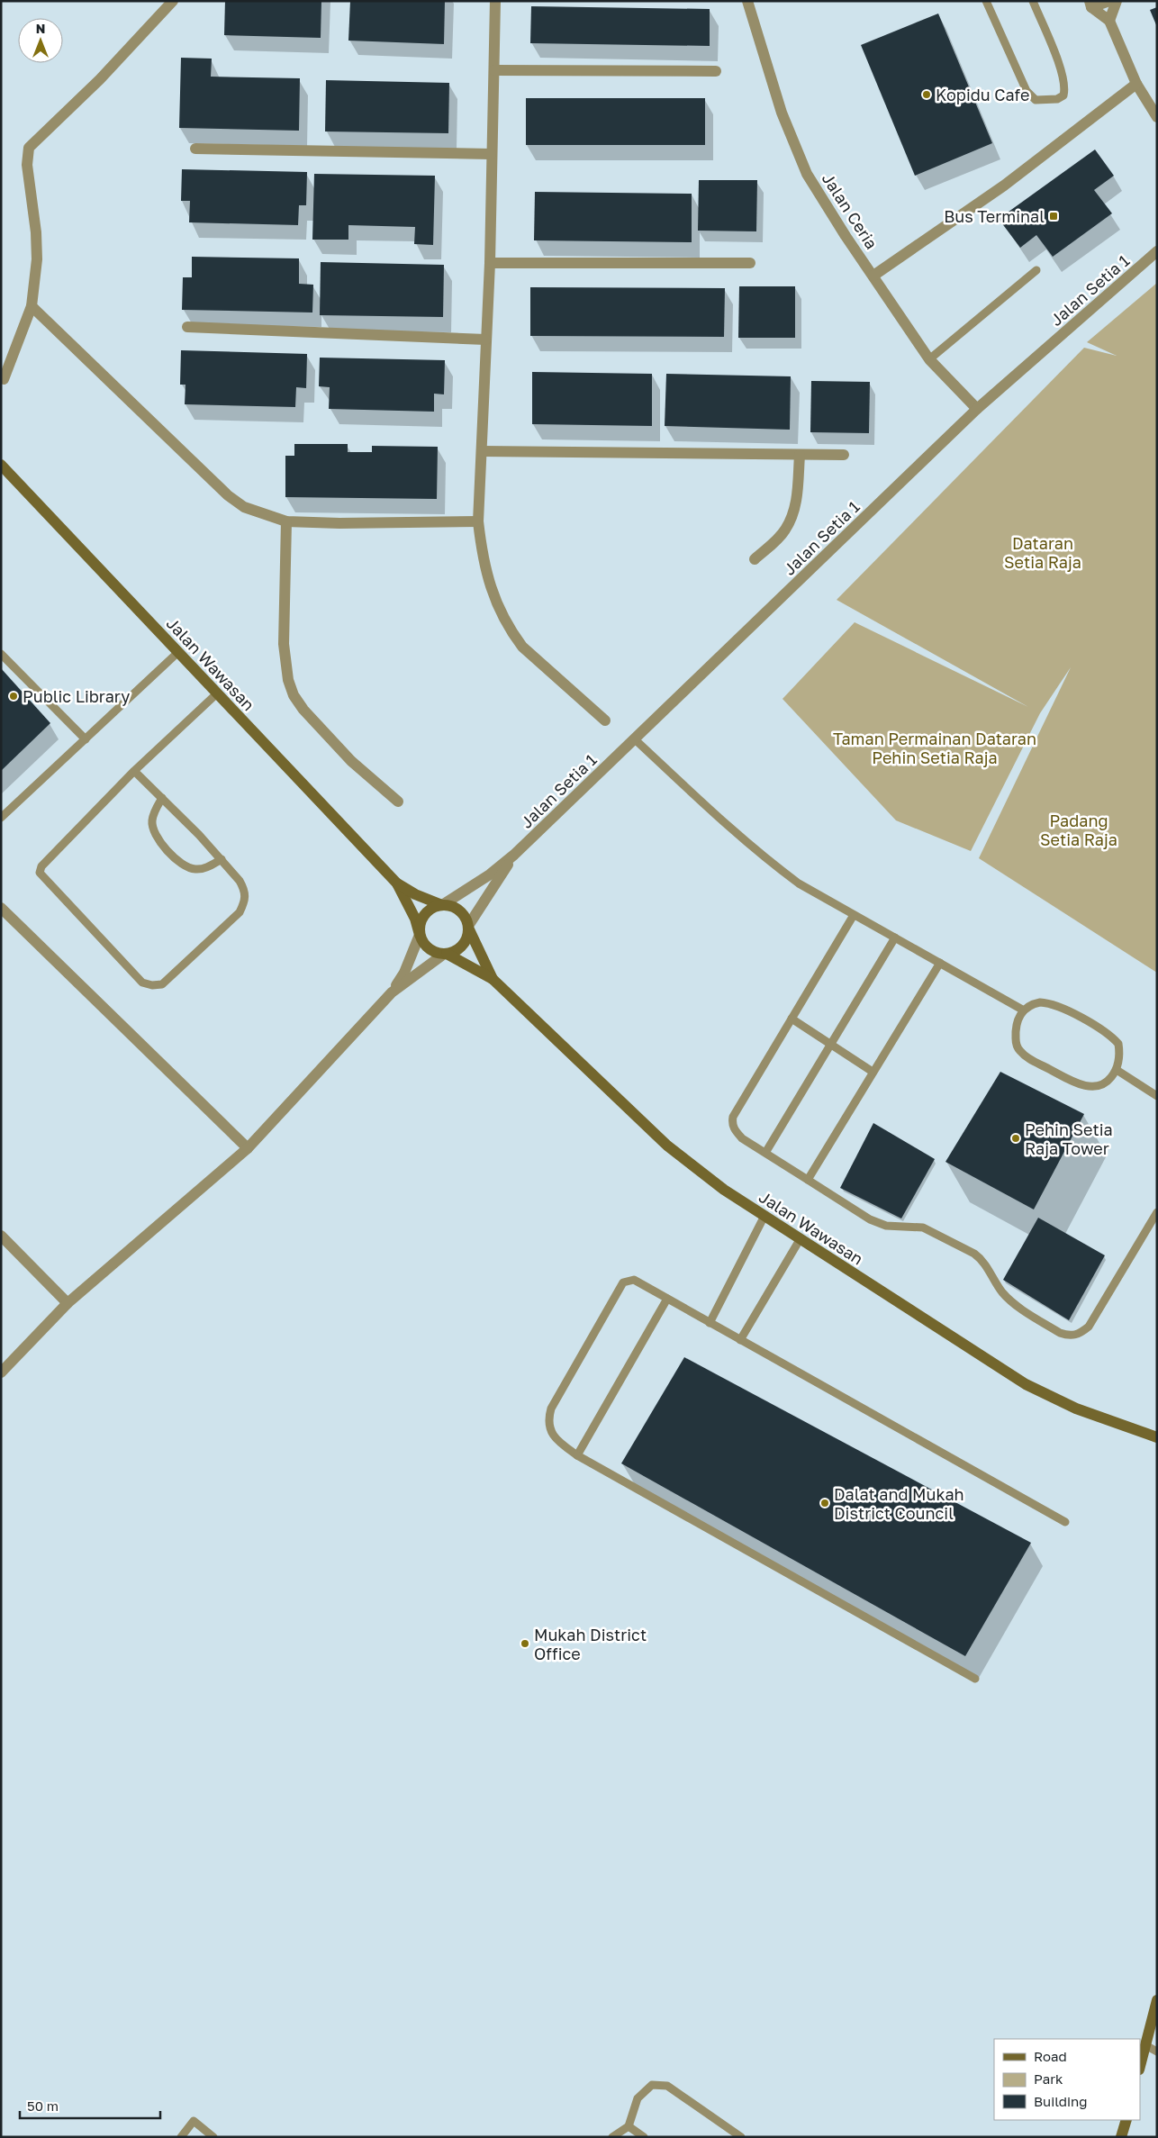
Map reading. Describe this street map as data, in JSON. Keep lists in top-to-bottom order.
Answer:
{
  "streets": {
    "street": ["Jalan Ceria", "Jalan Setia 1", "Jalan Wawasan"]
  },
  "crossings": [
    ["Jalan Ceria", "Jalan Setia 1"],
    ["Jalan Setia 1", "Jalan Wawasan"]
  ],
  "parks": ["Dataran Setia Raja", "Taman Permainan Dataran Pehin Setia Raja", "Padang Setia Raja"],
  "places": {
    "other": [
      "Kopidu Cafe",
      "Public Library",
      "Pehin Setia Raja Tower",
      "Dalat and Mukah District Council",
      "Mukah District Office"
    ],
    "transit": ["Bus Terminal"]
  },
  "legend": ["Road", "Park", "Building"],
  "scale_bar": "50 m",
  "north": "top"
}
